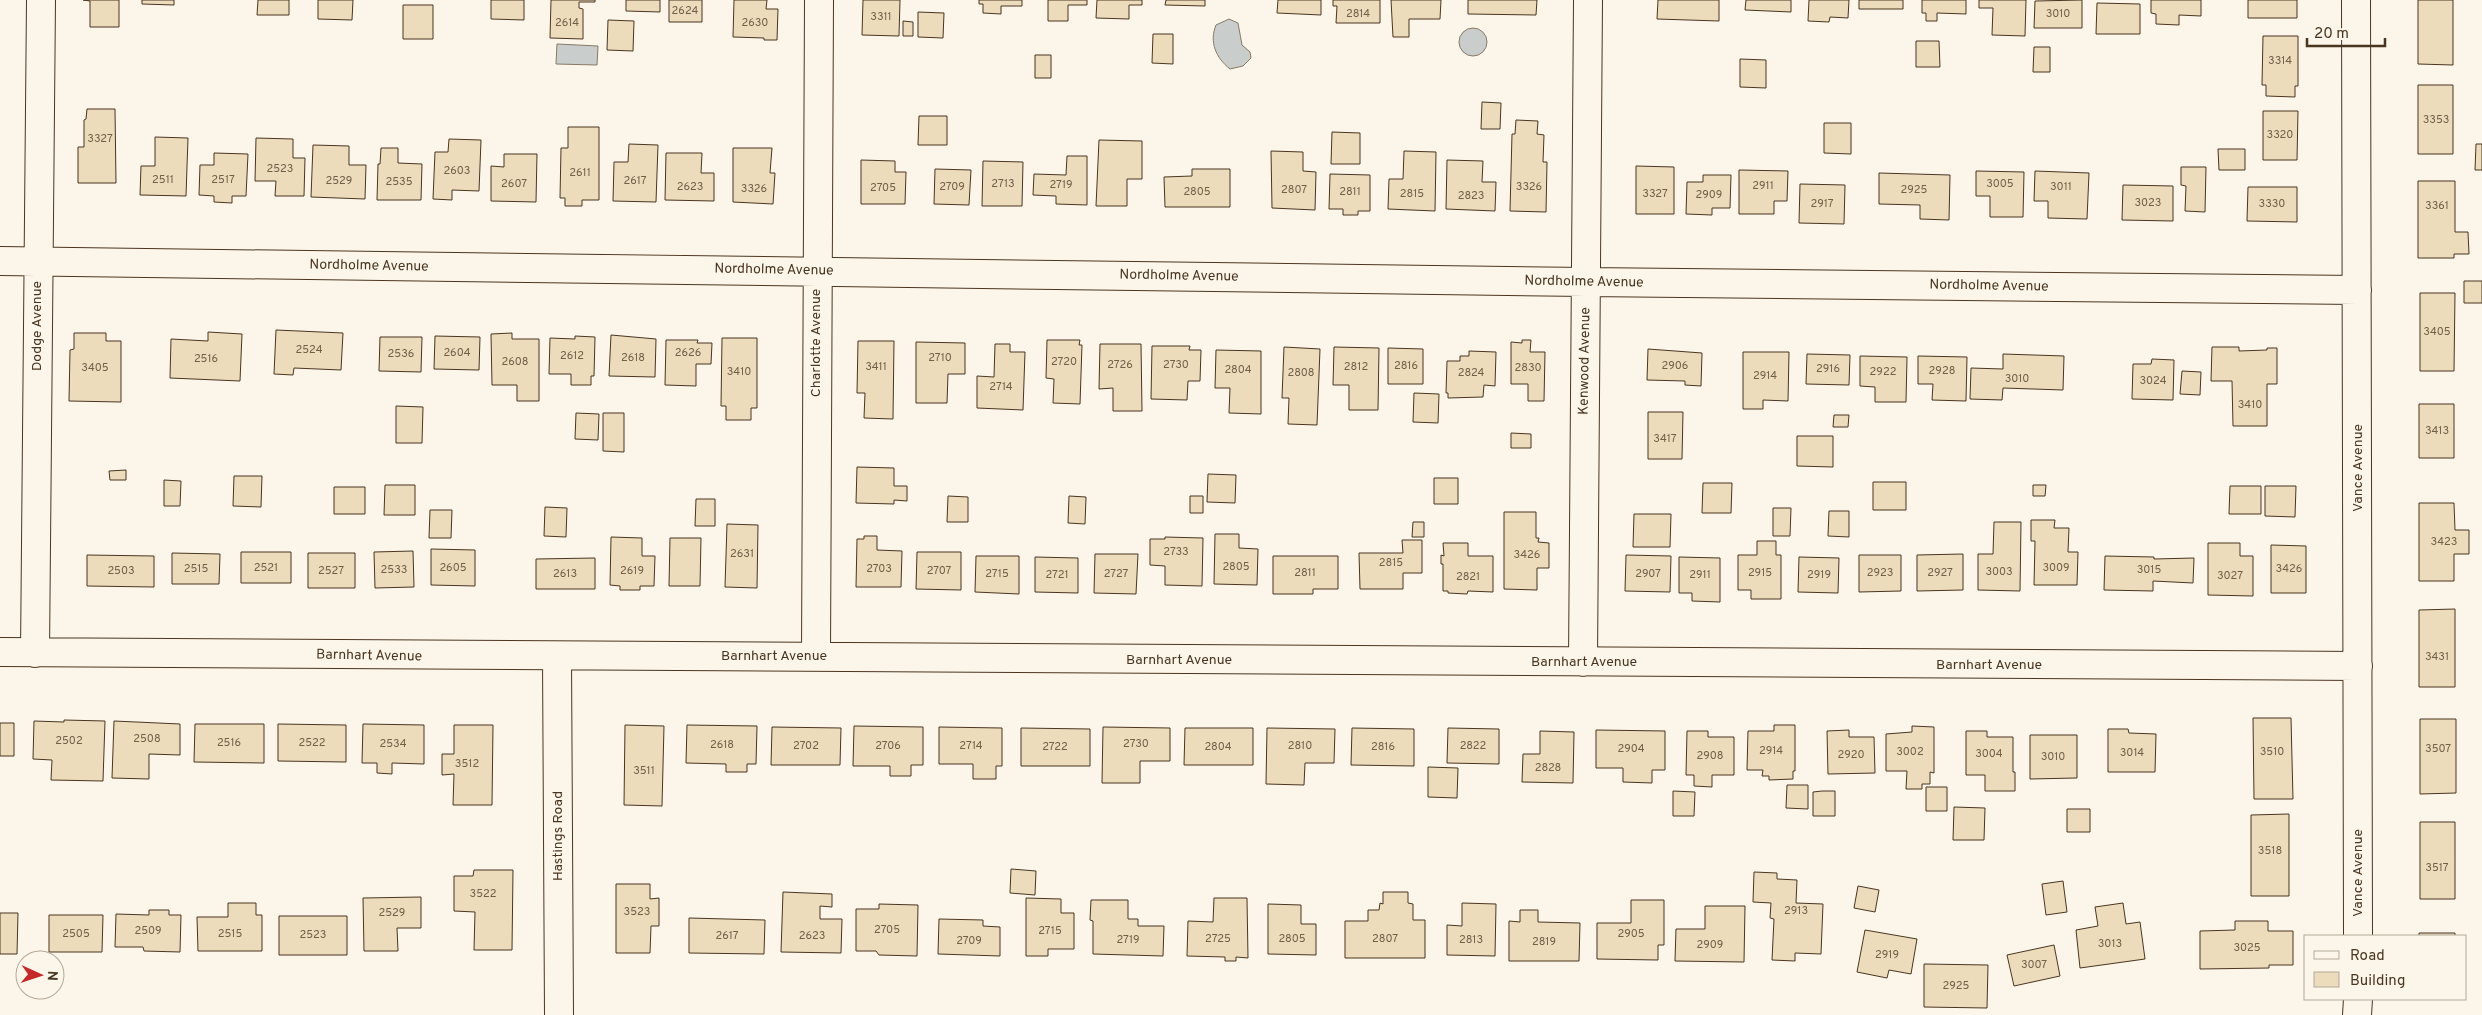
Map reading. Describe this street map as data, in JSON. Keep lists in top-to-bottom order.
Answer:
{
  "streets": {
    "street": [
      "Nordholme Avenue",
      "Dodge Avenue",
      "Charlotte Avenue",
      "Kenwood Avenue",
      "Vance Avenue",
      "Barnhart Avenue",
      "Hastings Road"
    ]
  },
  "crossings": [
    ["Nordholme Avenue", "Dodge Avenue"],
    ["Nordholme Avenue", "Charlotte Avenue"],
    ["Nordholme Avenue", "Kenwood Avenue"],
    ["Nordholme Avenue", "Vance Avenue"],
    ["Dodge Avenue", "Barnhart Avenue"],
    ["Charlotte Avenue", "Barnhart Avenue"],
    ["Kenwood Avenue", "Barnhart Avenue"],
    ["Vance Avenue", "Barnhart Avenue"],
    ["Barnhart Avenue", "Hastings Road"]
  ],
  "house_numbers": [
    "2624",
    "2814",
    "3010",
    "3311",
    "2614",
    "2630",
    "3314",
    "3353",
    "3320",
    "3327",
    "2523",
    "2603",
    "2611",
    "2511",
    "2517",
    "2529",
    "2617",
    "2535",
    "2607",
    "2713",
    "3005",
    "2719",
    "2911",
    "2623",
    "2709",
    "3326",
    "3011",
    "2705",
    "3326",
    "2807",
    "2925",
    "2805",
    "2811",
    "2815",
    "3327",
    "2909",
    "2823",
    "3023",
    "2917",
    "3330",
    "3361",
    "3405",
    "2524",
    "2604",
    "2626",
    "2536",
    "2612",
    "2618",
    "2710",
    "2516",
    "2608",
    "2720",
    "2726",
    "2730",
    "2816",
    "2906",
    "3411",
    "2812",
    "3405",
    "2830",
    "2916",
    "2804",
    "2928",
    "3410",
    "2922",
    "2808",
    "2824",
    "2914",
    "3010",
    "3024",
    "2714",
    "3410",
    "3413",
    "3417",
    "3423",
    "2733",
    "2631",
    "3426",
    "2815",
    "2805",
    "2521",
    "2605",
    "3009",
    "2515",
    "2703",
    "3426",
    "2533",
    "3015",
    "2503",
    "2527",
    "2619",
    "2707",
    "3003",
    "2811",
    "2915",
    "2923",
    "2927",
    "2613",
    "2715",
    "2727",
    "2907",
    "2721",
    "2911",
    "2919",
    "3027",
    "2821",
    "3431",
    "2508",
    "2502",
    "2516",
    "2522",
    "2534",
    "2730",
    "2618",
    "2702",
    "2706",
    "2714",
    "2810",
    "2822",
    "2722",
    "2804",
    "2816",
    "2904",
    "3507",
    "2914",
    "3002",
    "3510",
    "3014",
    "3004",
    "2920",
    "2908",
    "3010",
    "3512",
    "2828",
    "3511",
    "3518",
    "3517",
    "3522",
    "2913",
    "3523",
    "2529",
    "2705",
    "2509",
    "2715",
    "2505",
    "2515",
    "2905",
    "2523",
    "2617",
    "2623",
    "2725",
    "2805",
    "2807",
    "2719",
    "2813",
    "2709",
    "2819",
    "3013",
    "2909",
    "3025",
    "2919",
    "3007",
    "2925"
  ],
  "legend": ["Road", "Building"],
  "scale_bar": "20 m",
  "north": "right"
}
